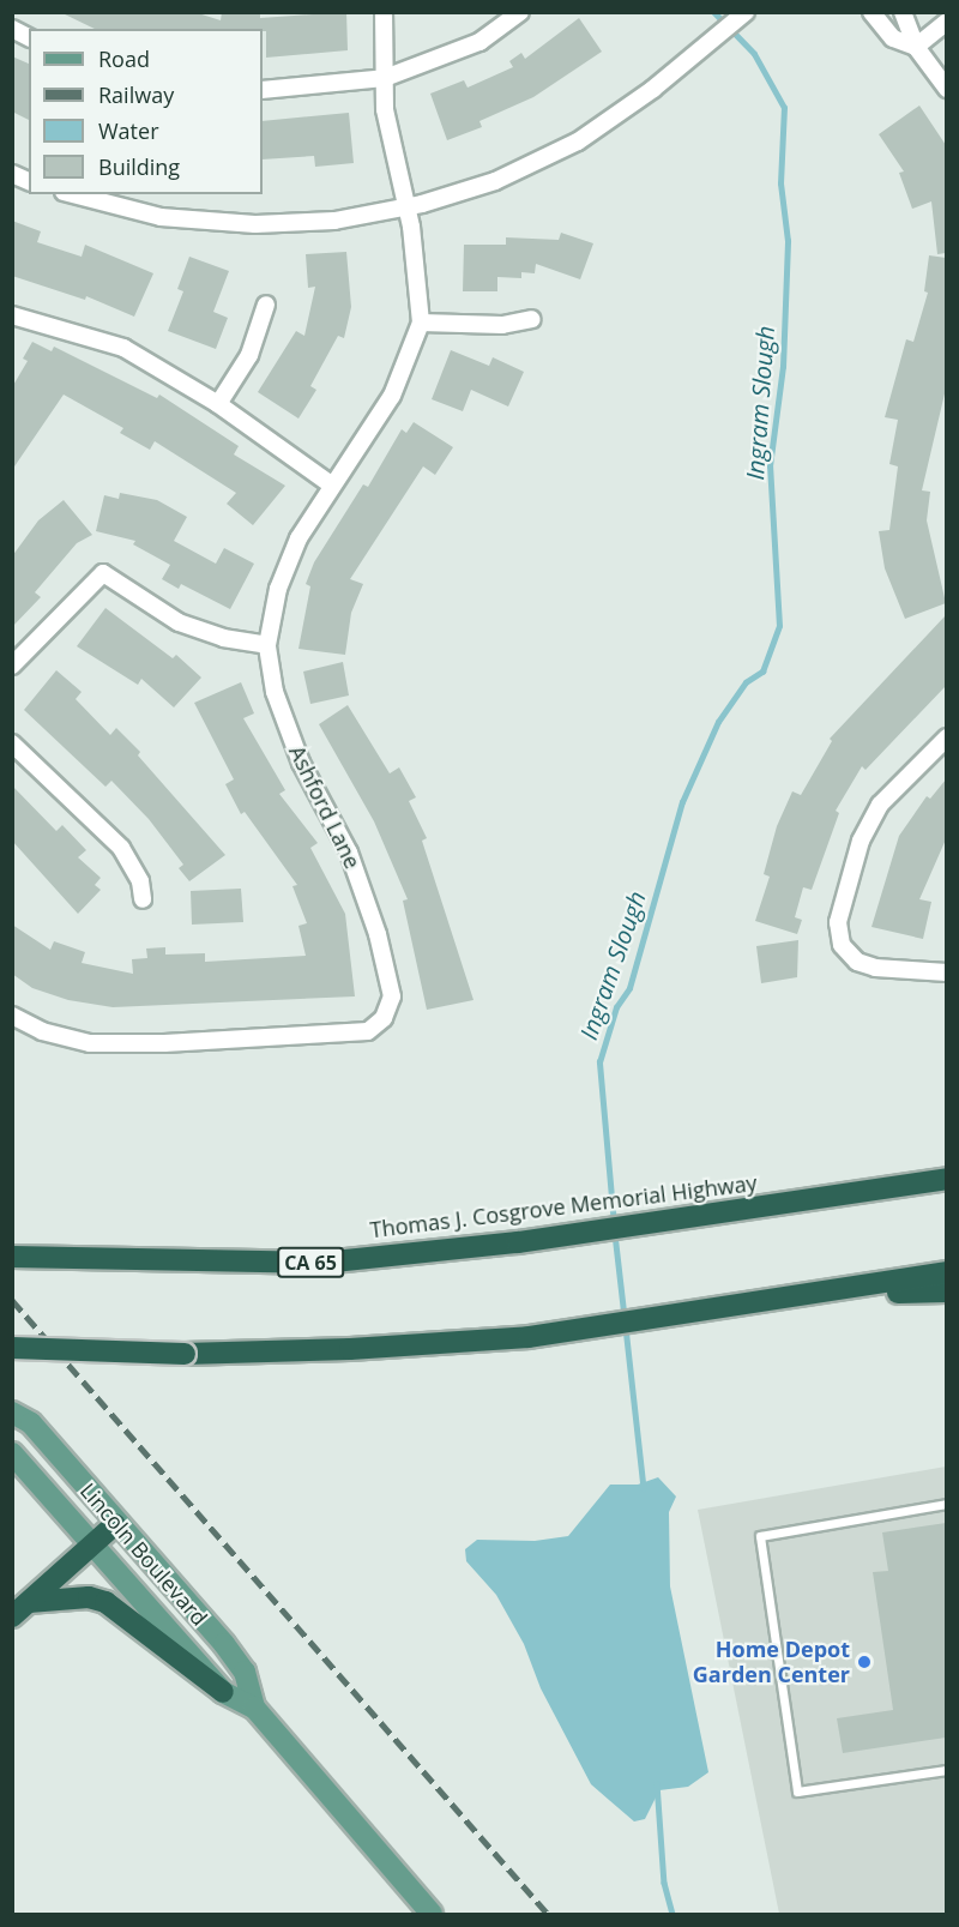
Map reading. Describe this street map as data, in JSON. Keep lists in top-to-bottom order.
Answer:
{
  "streets": {
    "highway": ["Thomas J. Cosgrove Memorial Highway", "CA 65"],
    "main road": ["Lincoln Boulevard"],
    "street": ["Ashford Lane"]
  },
  "water": ["Ingram Slough"],
  "places": ["Home Depot Garden Center"],
  "legend": [
    "Road",
    "Railway",
    "Water",
    "Building"
  ]
}
